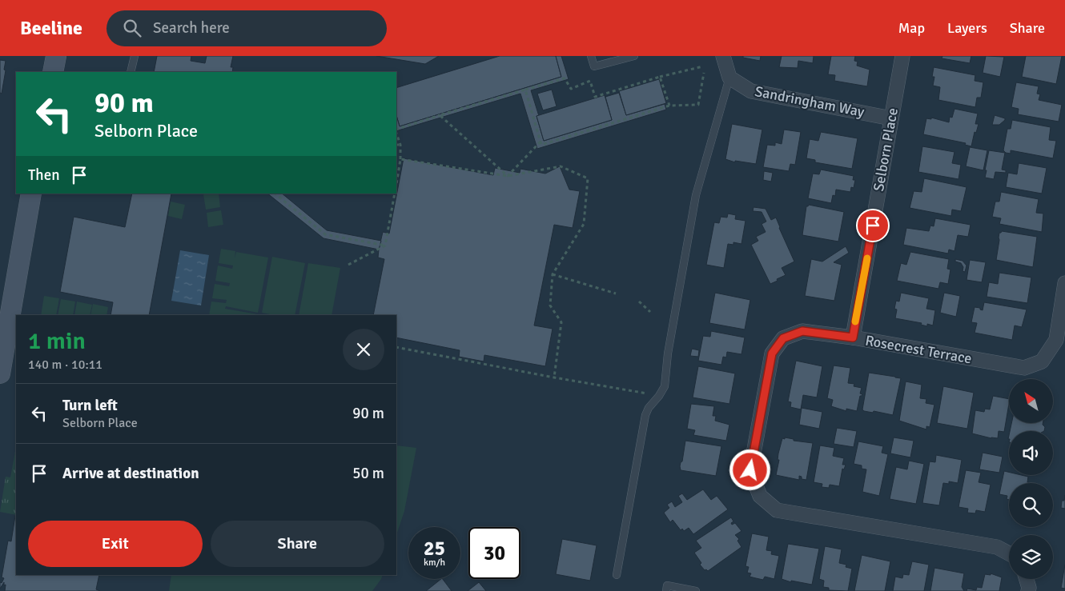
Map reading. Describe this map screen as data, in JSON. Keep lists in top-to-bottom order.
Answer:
{
  "streets": {
    "street": ["Sandringham Way", "Selborn Place", "Rosecrest Terrace"]
  },
  "crossings": [
    ["Sandringham Way", "Selborn Place"],
    ["Selborn Place", "Rosecrest Terrace"]
  ],
  "north": "top left",
  "page": {
    "header": "Beeline",
    "search": "Search here",
    "nav": ["Map", "Layers", "Share"],
    "turn": ["90 m", "Selborn Place"],
    "then": "Then",
    "heading": ["1 min", "140 m · 10:11"],
    "list": [
      {
        "name": "Turn left",
        "note": "Selborn Place",
        "value": "90 m"
      },
      {
        "name": "Arrive at destination",
        "value": "50 m"
      }
    ],
    "buttons": ["Exit", "Share"],
    "speed": "25 km/h",
    "limit": "30"
  }
}
